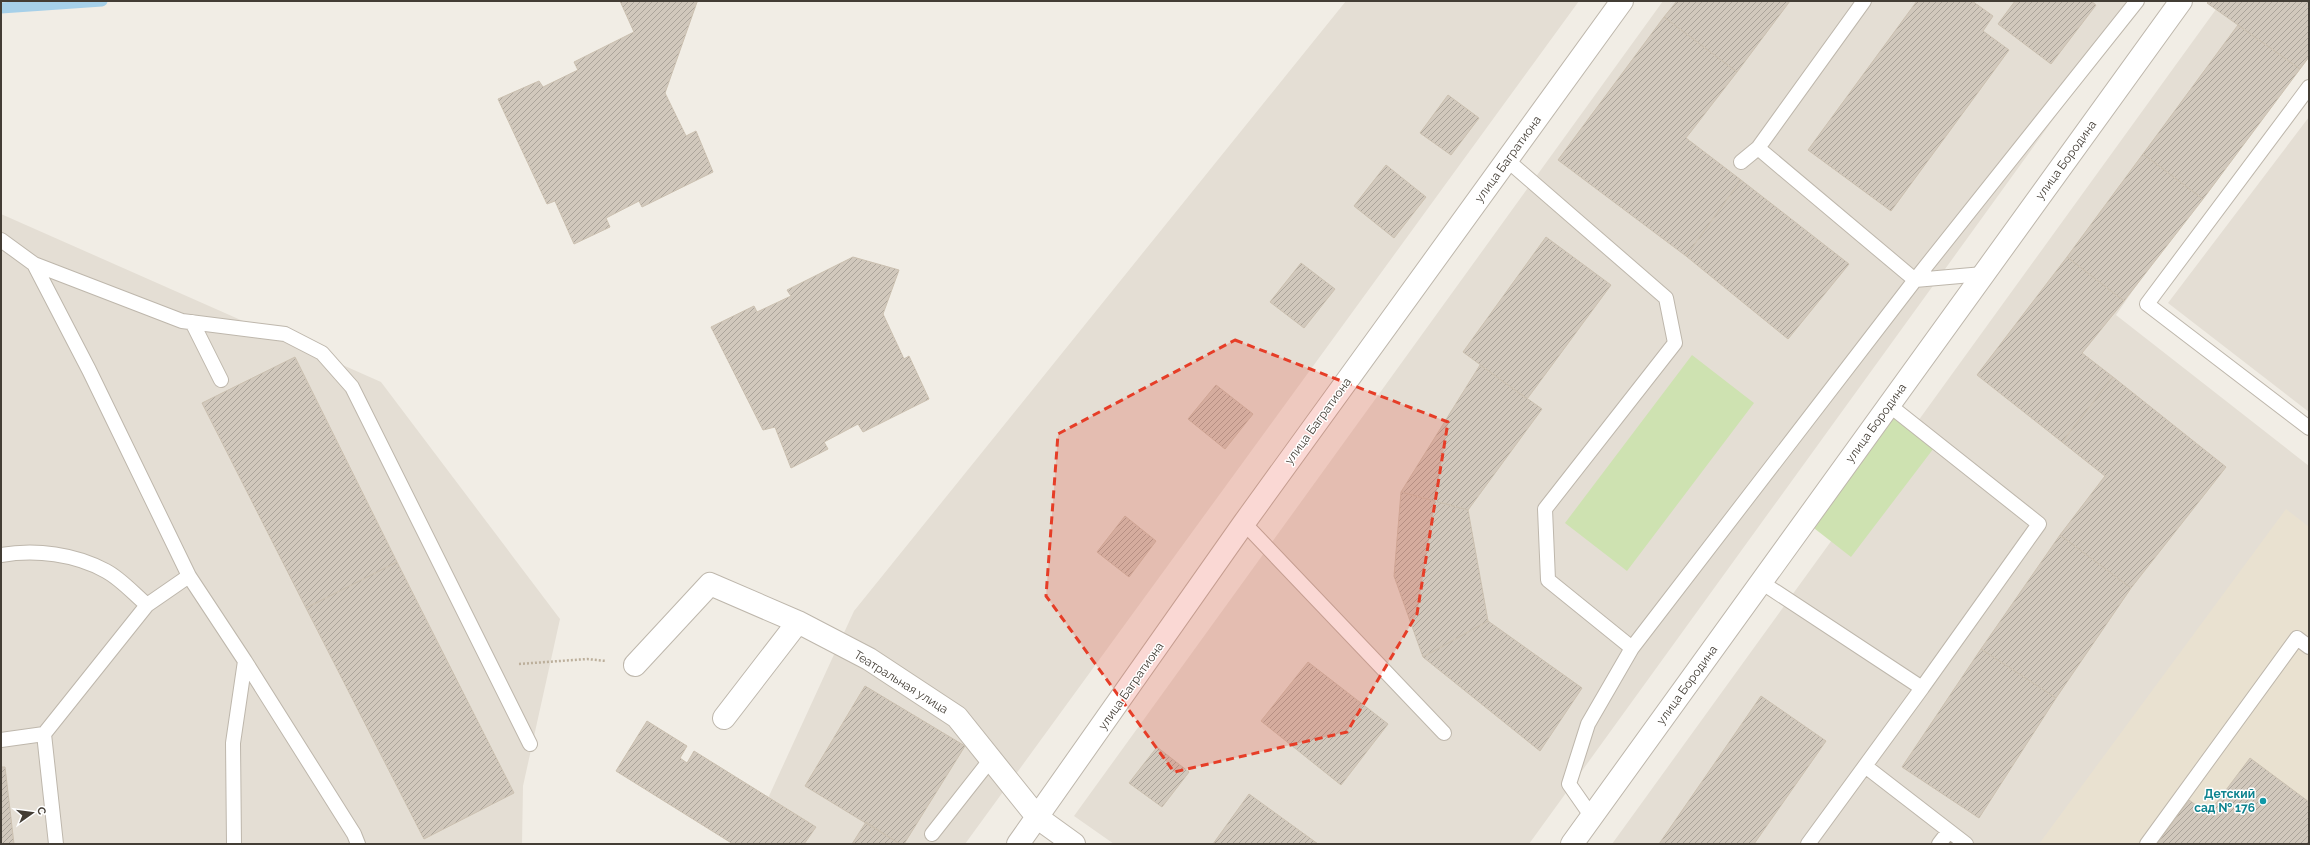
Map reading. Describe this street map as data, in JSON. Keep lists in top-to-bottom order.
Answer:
{
  "streets": {
    "street": ["улица Багратиона", "улица Бородина", "Театральная улица"]
  },
  "crossings": [
    ["улица Багратиона", "Театральная улица"]
  ],
  "places": ["Детский сад № 176"],
  "north": "right"
}
